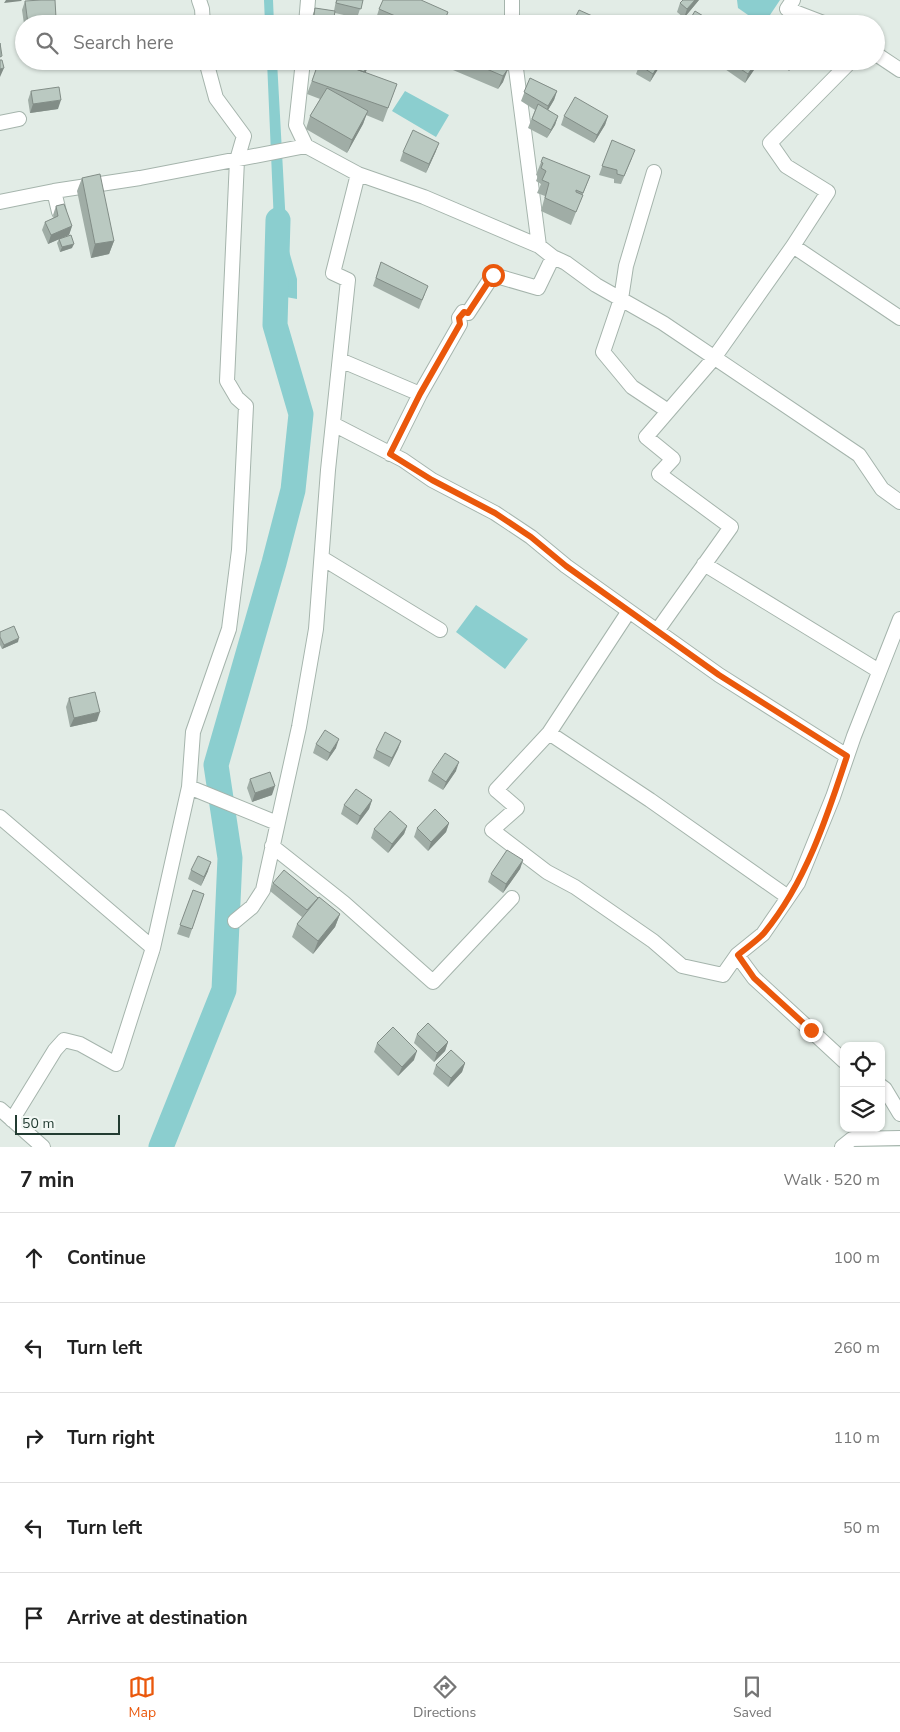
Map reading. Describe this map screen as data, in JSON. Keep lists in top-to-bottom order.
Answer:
{
  "scale_bar": "50 m",
  "page": {
    "search": "Search here",
    "scale": "50 m",
    "heading": ["7 min", "Walk · 520 m"],
    "list": [
      ["Continue", "100 m"],
      ["Turn left", "260 m"],
      ["Turn right", "110 m"],
      ["Turn left", "50 m"],
      "Arrive at destination"
    ],
    "nav": ["Map", "Directions", "Saved"]
  }
}
